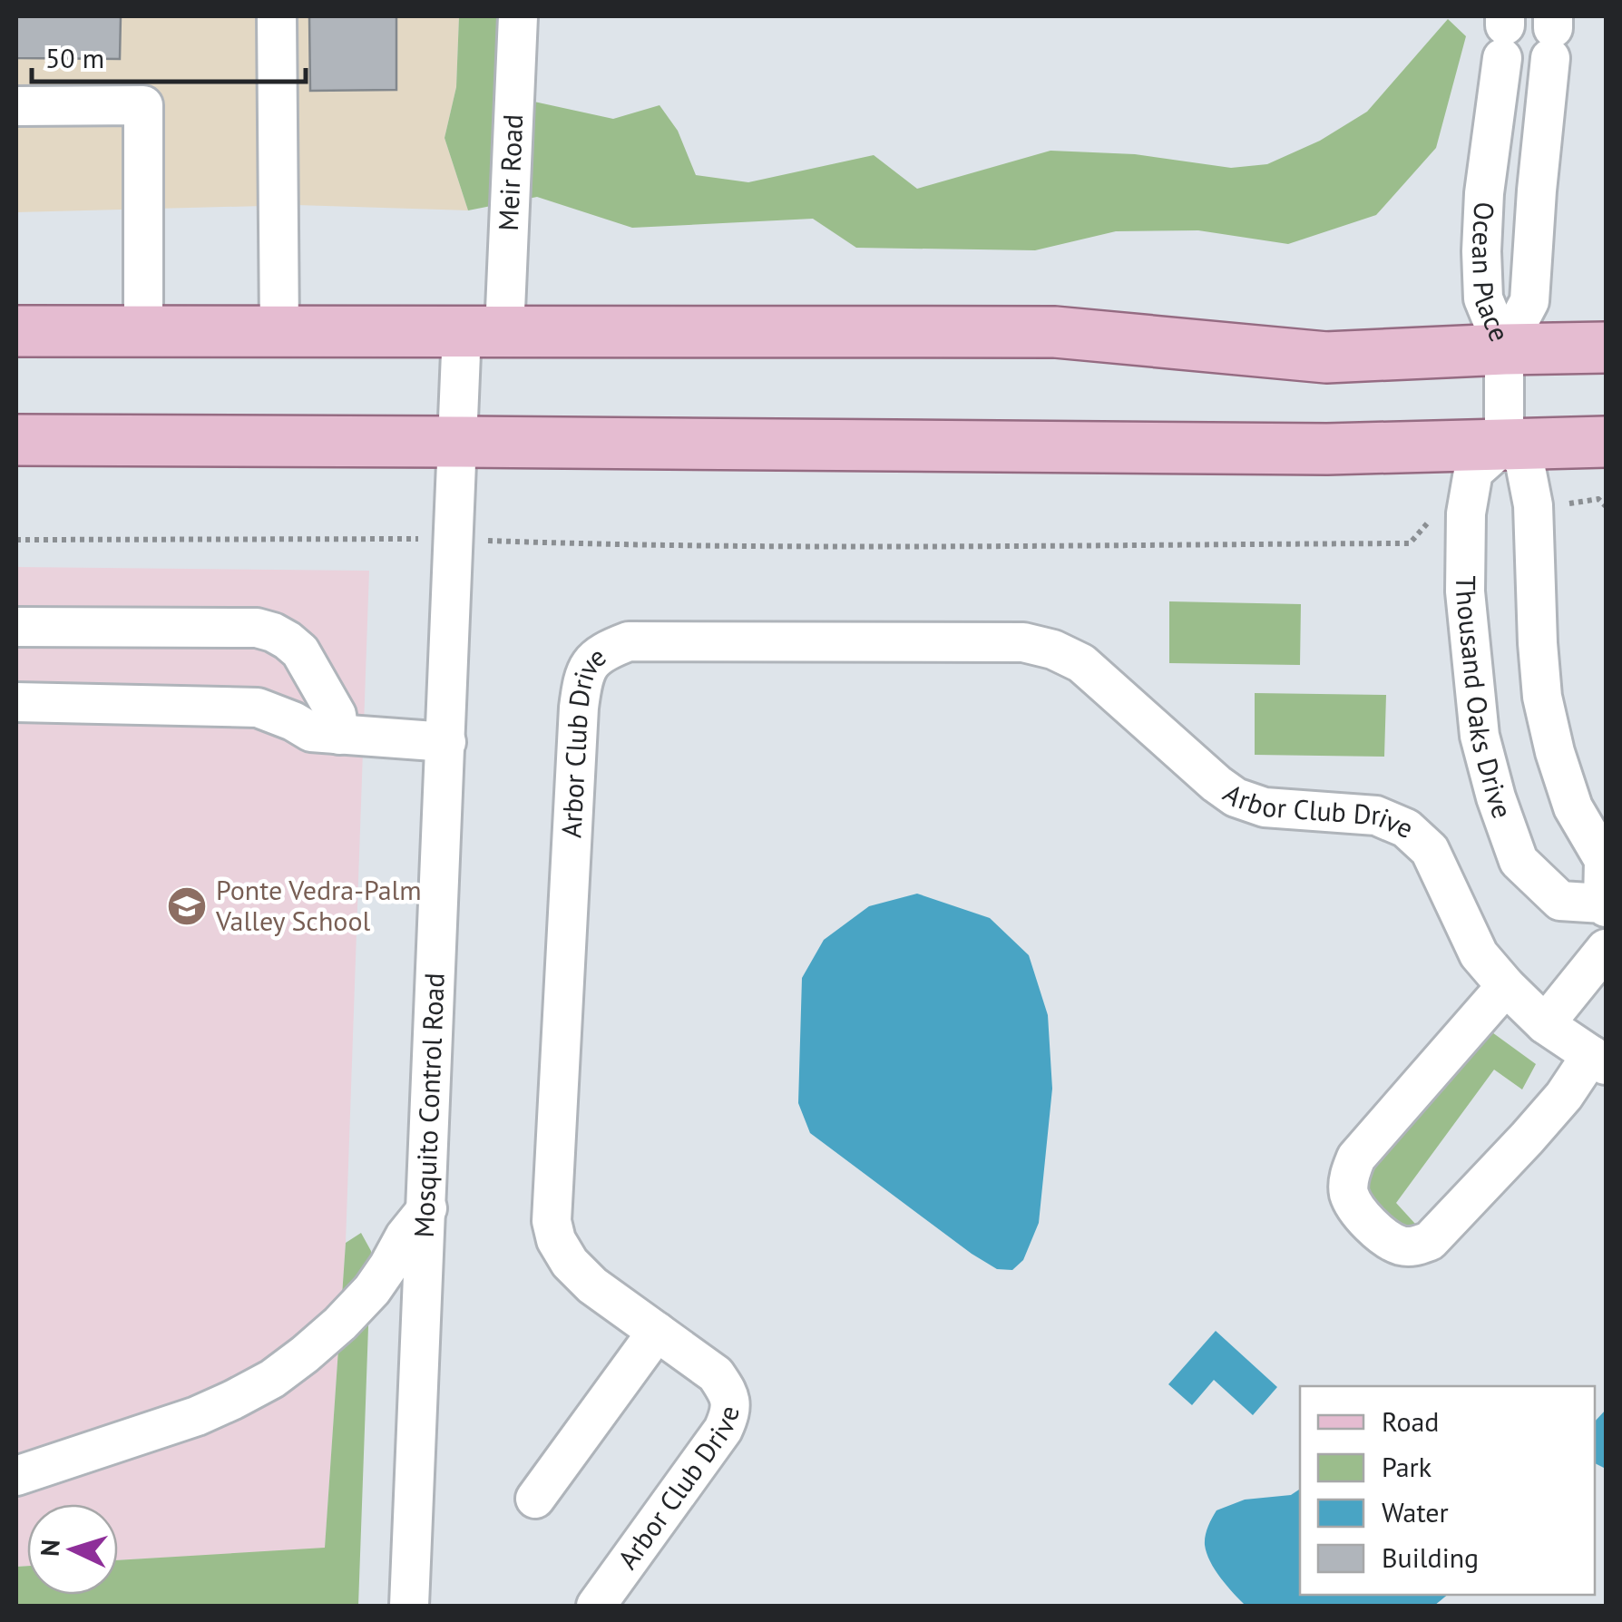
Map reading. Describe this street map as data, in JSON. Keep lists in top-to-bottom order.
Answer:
{
  "streets": {
    "street": [
      "Meir Road",
      "Ocean Place",
      "Thousand Oaks Drive",
      "Arbor Club Drive",
      "Mosquito Control Road"
    ]
  },
  "crossings": [
    ["Meir Road", "Mosquito Control Road"]
  ],
  "places": {
    "school or university": ["Ponte Vedra-Palm Valley School"]
  },
  "legend": [
    "Road",
    "Park",
    "Water",
    "Building"
  ],
  "scale_bar": "50 m",
  "north": "left"
}
